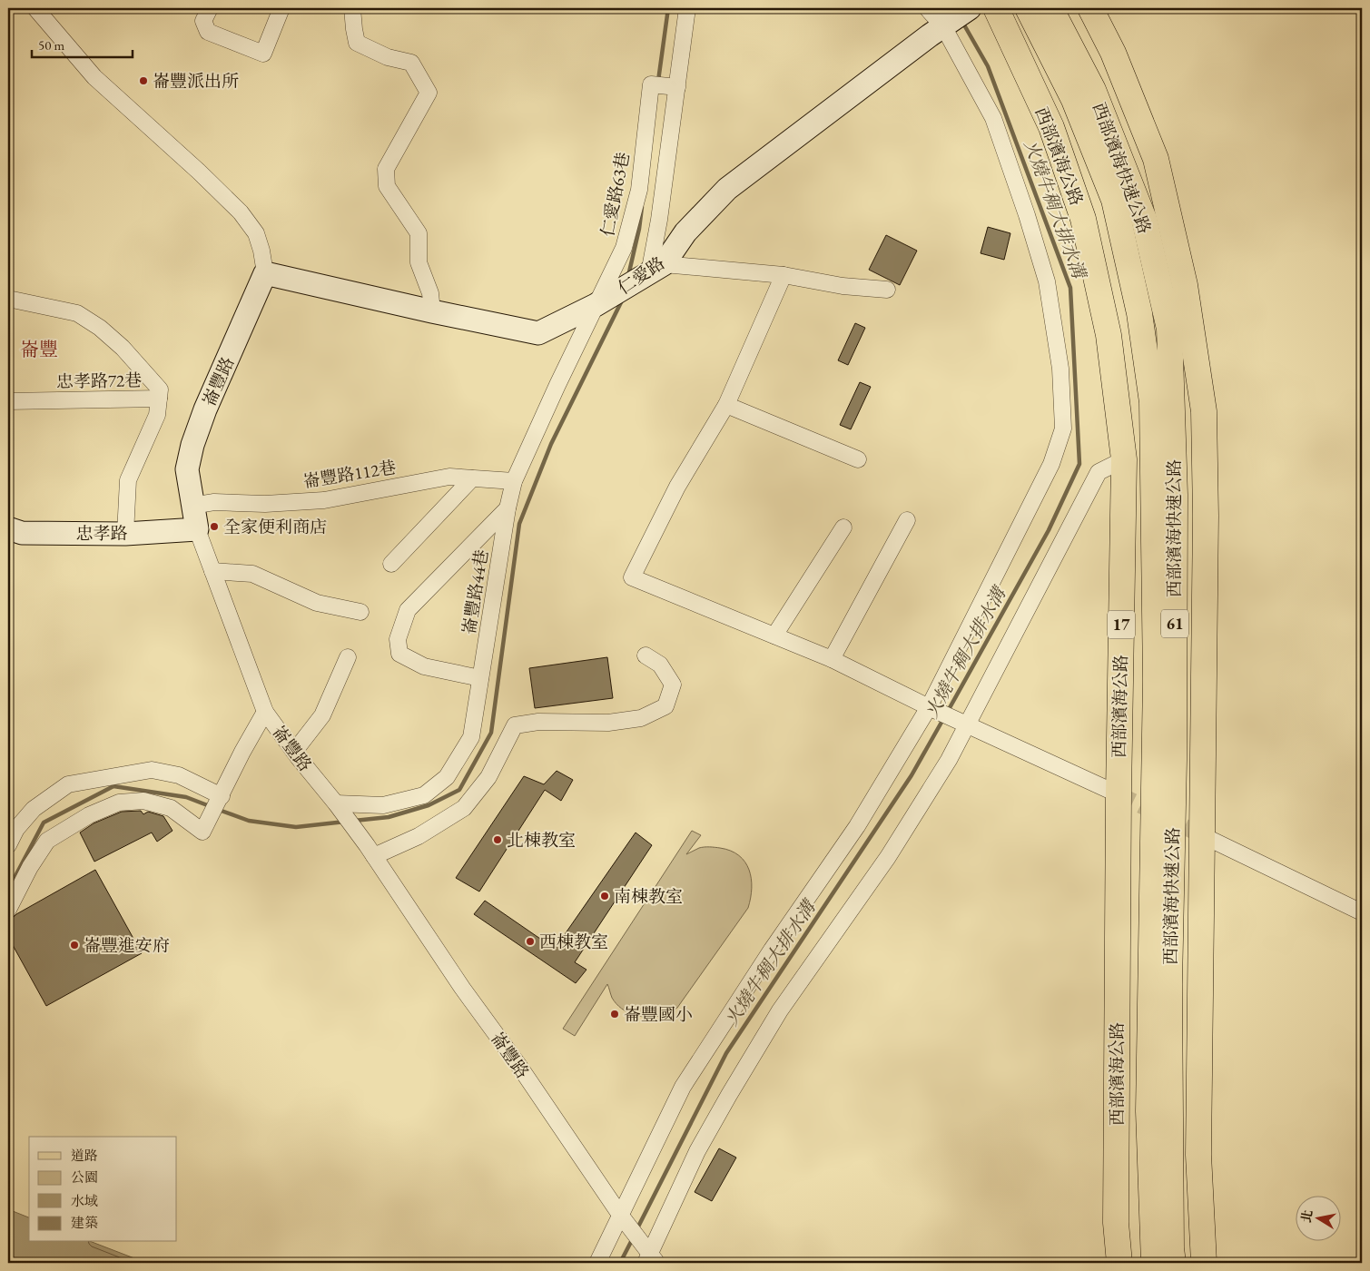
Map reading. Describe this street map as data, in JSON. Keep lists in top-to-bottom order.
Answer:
{
  "streets": {
    "main road": [
      "西部濱海公路",
      "西部濱海快速公路",
      "61",
      "17"
    ],
    "street": [
      "仁愛路63巷",
      "仁愛路",
      "忠孝路72巷",
      "崙豐路",
      "崙豐路112巷",
      "忠孝路",
      "崙豐路44巷"
    ]
  },
  "crossings": [
    ["仁愛路63巷", "仁愛路"],
    ["仁愛路63巷", "崙豐路44巷"],
    ["仁愛路", "崙豐路"],
    ["仁愛路", "崙豐路44巷"],
    ["忠孝路72巷", "忠孝路"],
    ["崙豐路", "崙豐路112巷"],
    ["崙豐路", "忠孝路"],
    ["崙豐路", "崙豐路44巷"],
    ["崙豐路112巷", "崙豐路44巷"]
  ],
  "districts": ["崙豐"],
  "water": ["火燒牛稠大排水溝"],
  "places": [
    "崙豐派出所",
    "全家便利商店",
    "北棟教室",
    "南棟教室",
    "西棟教室",
    "崙豐進安府",
    "崙豐國小"
  ],
  "legend": [
    "道路",
    "公園",
    "水域",
    "建築"
  ],
  "scale_bar": "50 m",
  "north": "left"
}
